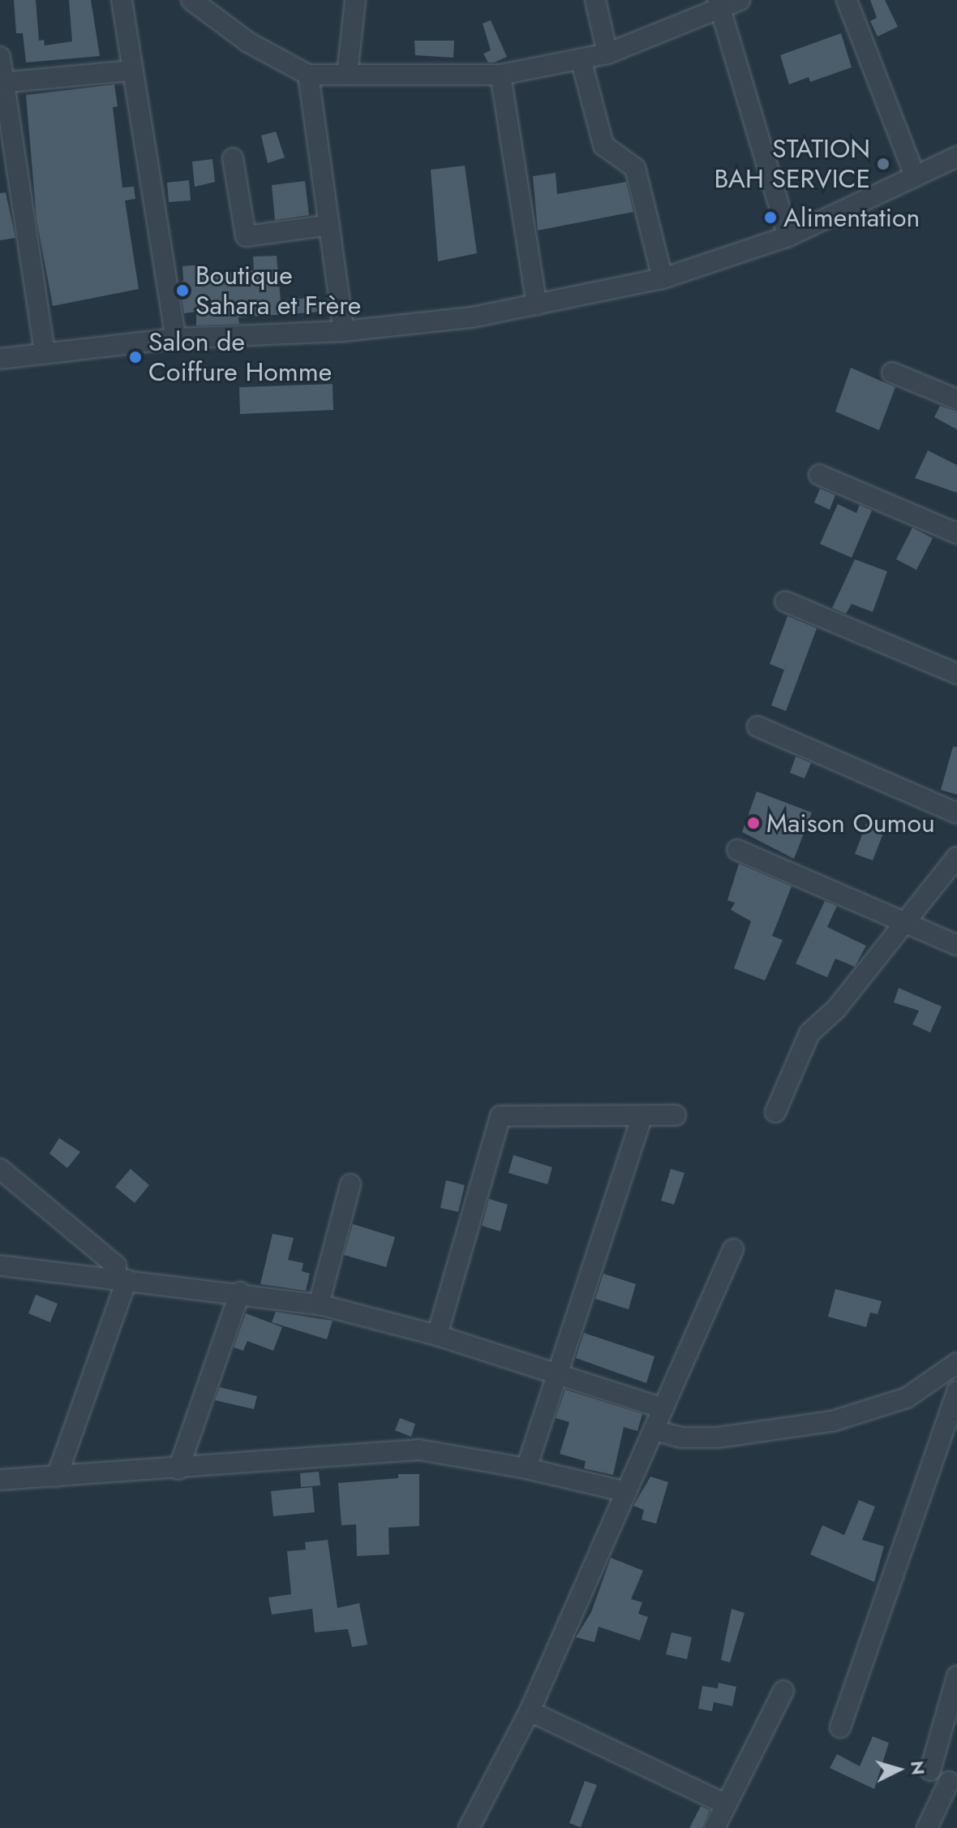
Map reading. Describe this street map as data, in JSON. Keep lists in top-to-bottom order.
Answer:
{
  "places": [
    "STATION BAH SERVICE",
    "Alimentation",
    "Boutique Sahara et Frère",
    "Salon de Coiffure Homme",
    "Maison Oumou"
  ],
  "north": "right"
}
